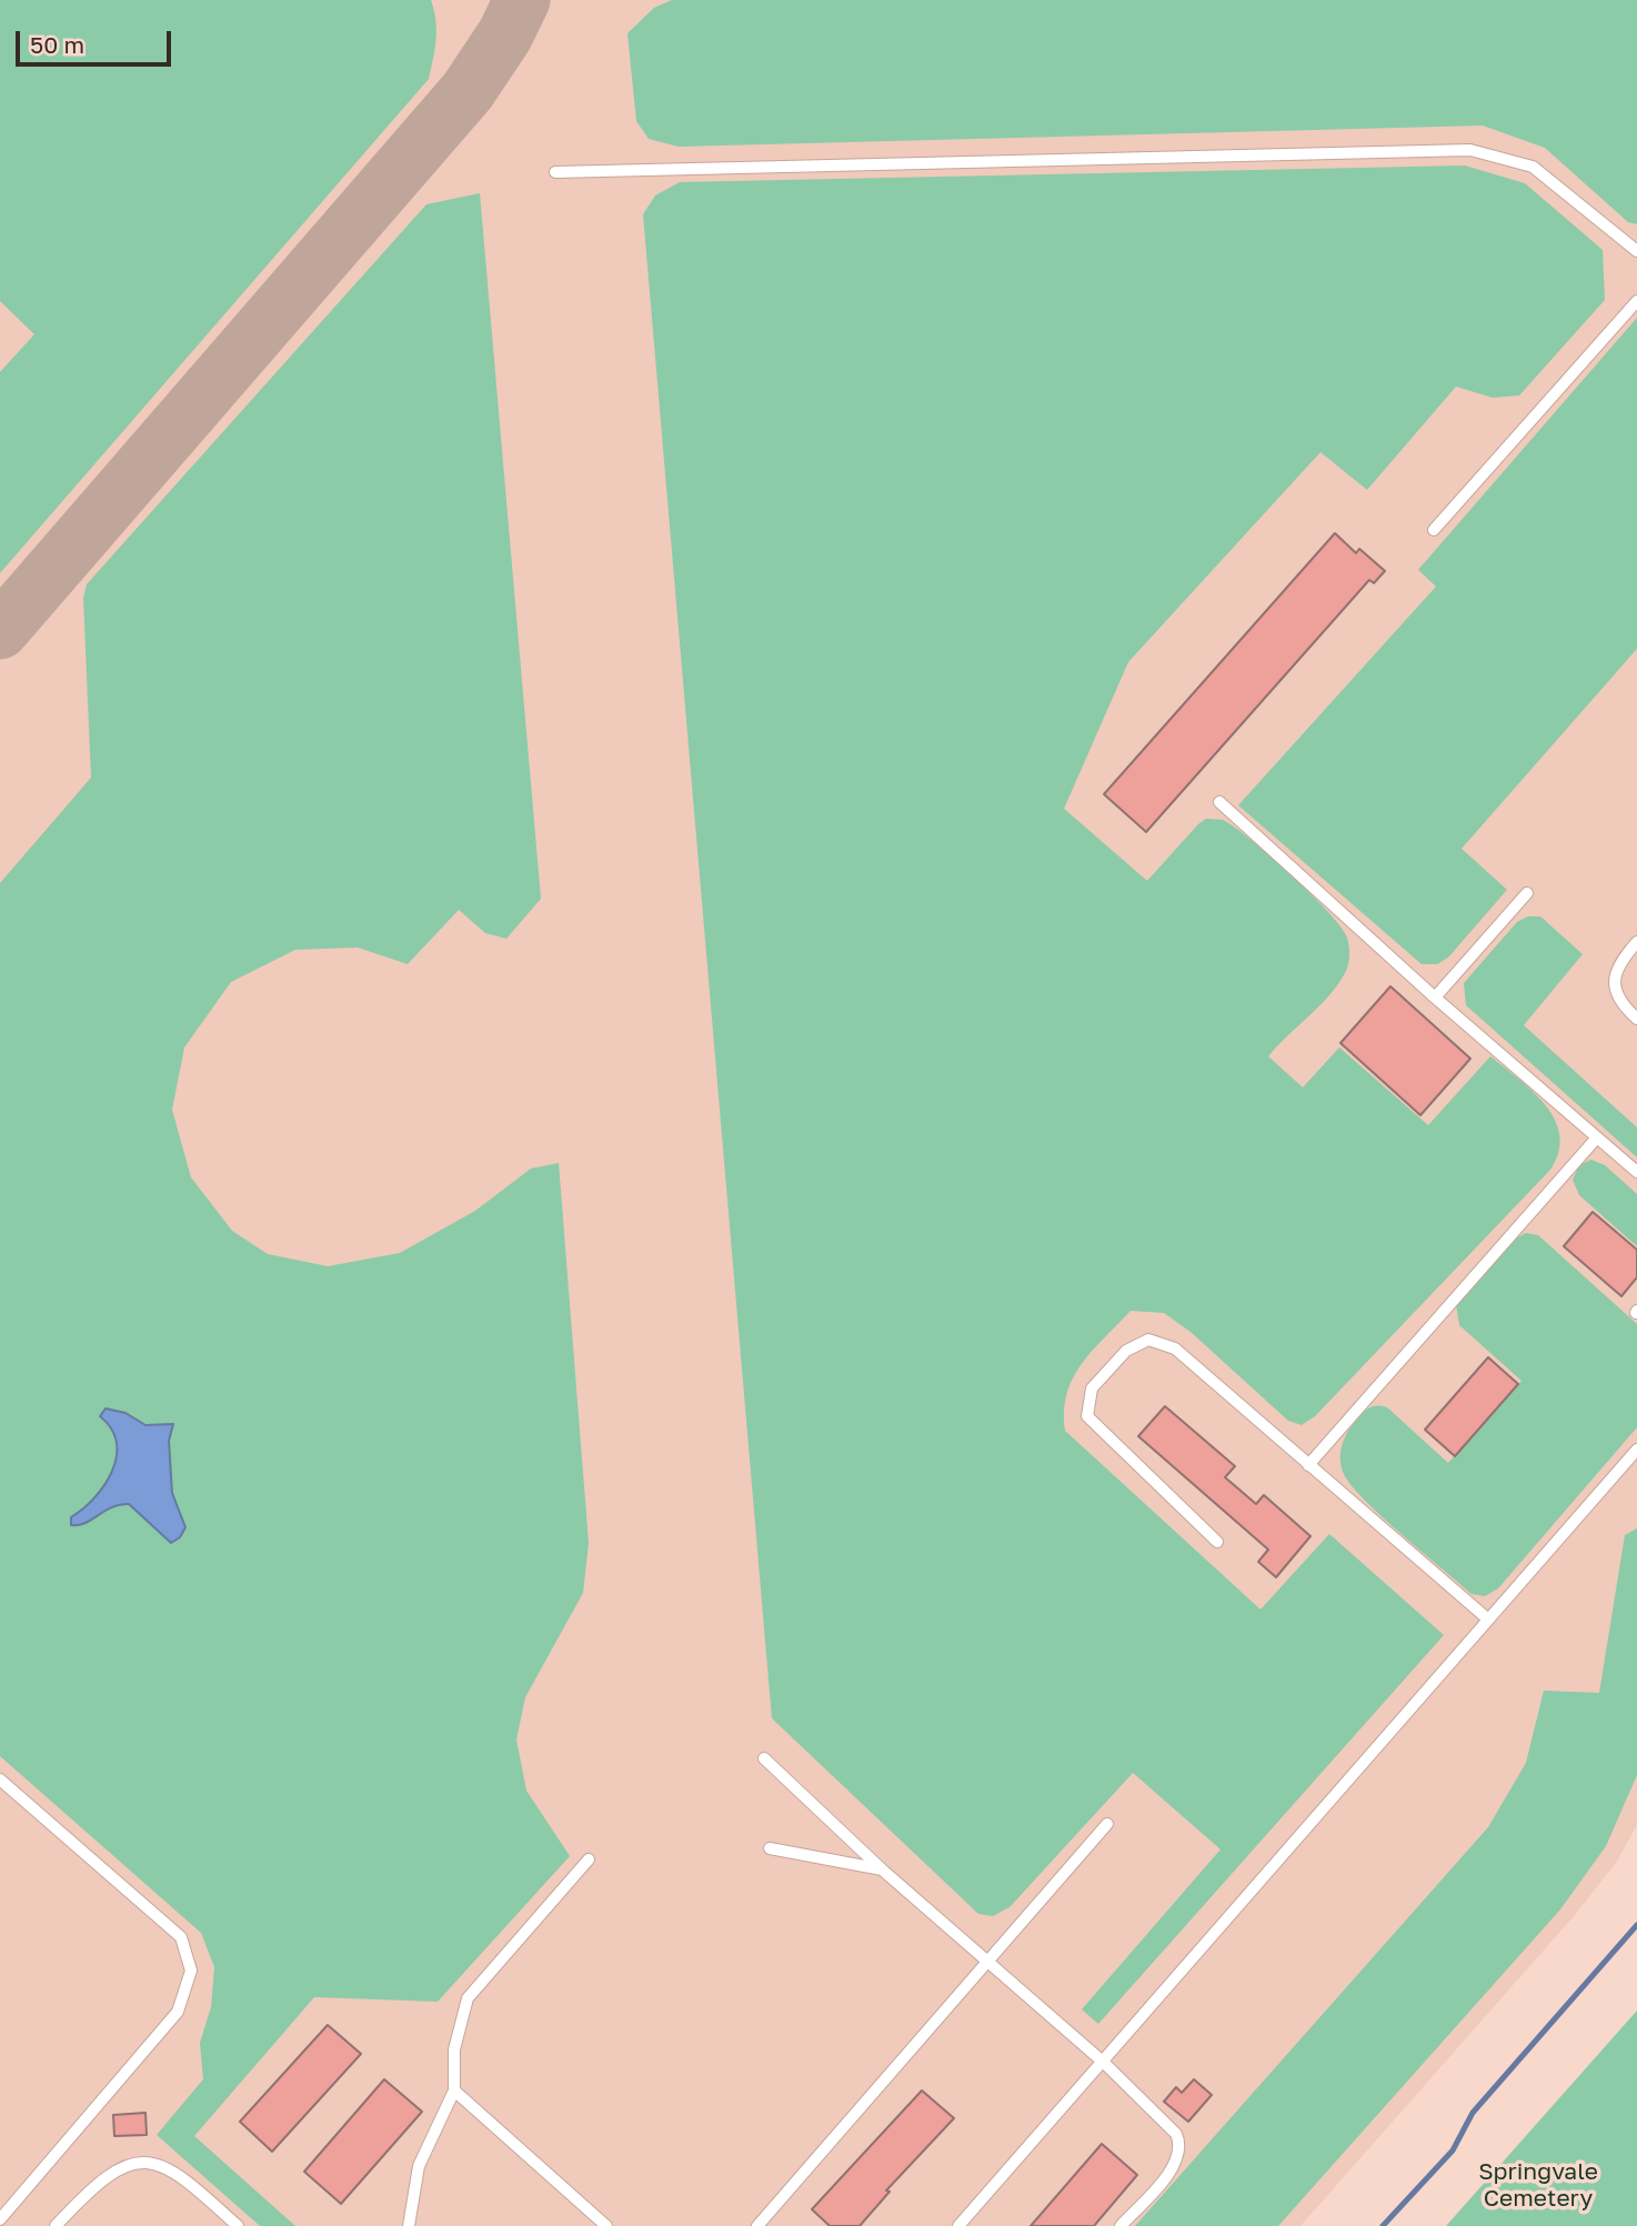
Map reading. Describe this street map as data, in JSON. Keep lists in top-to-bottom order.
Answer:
{
  "parks": ["Springvale Cemetery"],
  "scale_bar": "50 m"
}
